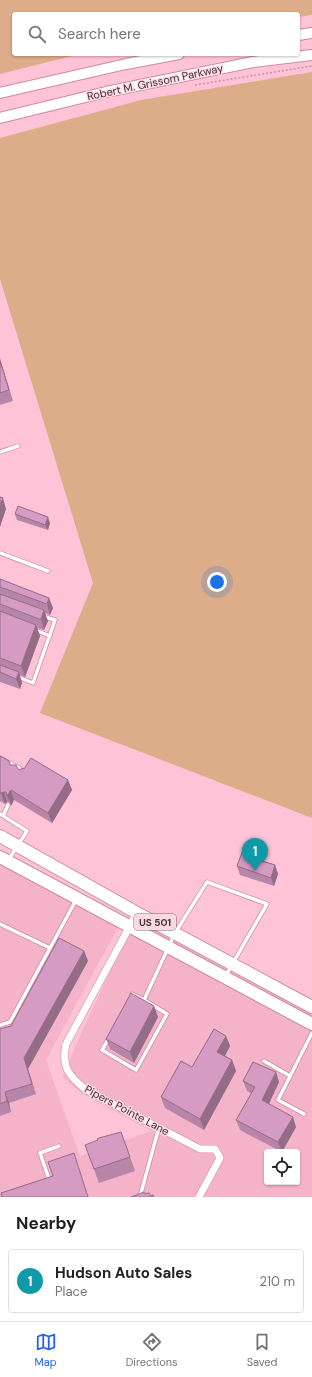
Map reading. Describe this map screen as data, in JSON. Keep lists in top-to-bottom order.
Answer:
{
  "streets": {
    "main road": ["Robert M. Grissom Parkway", "US 501"],
    "street": ["Pipers Pointe Lane"]
  },
  "crossings": [
    ["US 501", "Pipers Pointe Lane"]
  ],
  "page": {
    "search": "Search here",
    "pins": "1",
    "heading": "Nearby",
    "list": [
      {
        "mark": "1",
        "name": "Hudson Auto Sales",
        "note": "Place",
        "value": "210 m"
      }
    ],
    "nav": ["Map", "Directions", "Saved"]
  }
}
